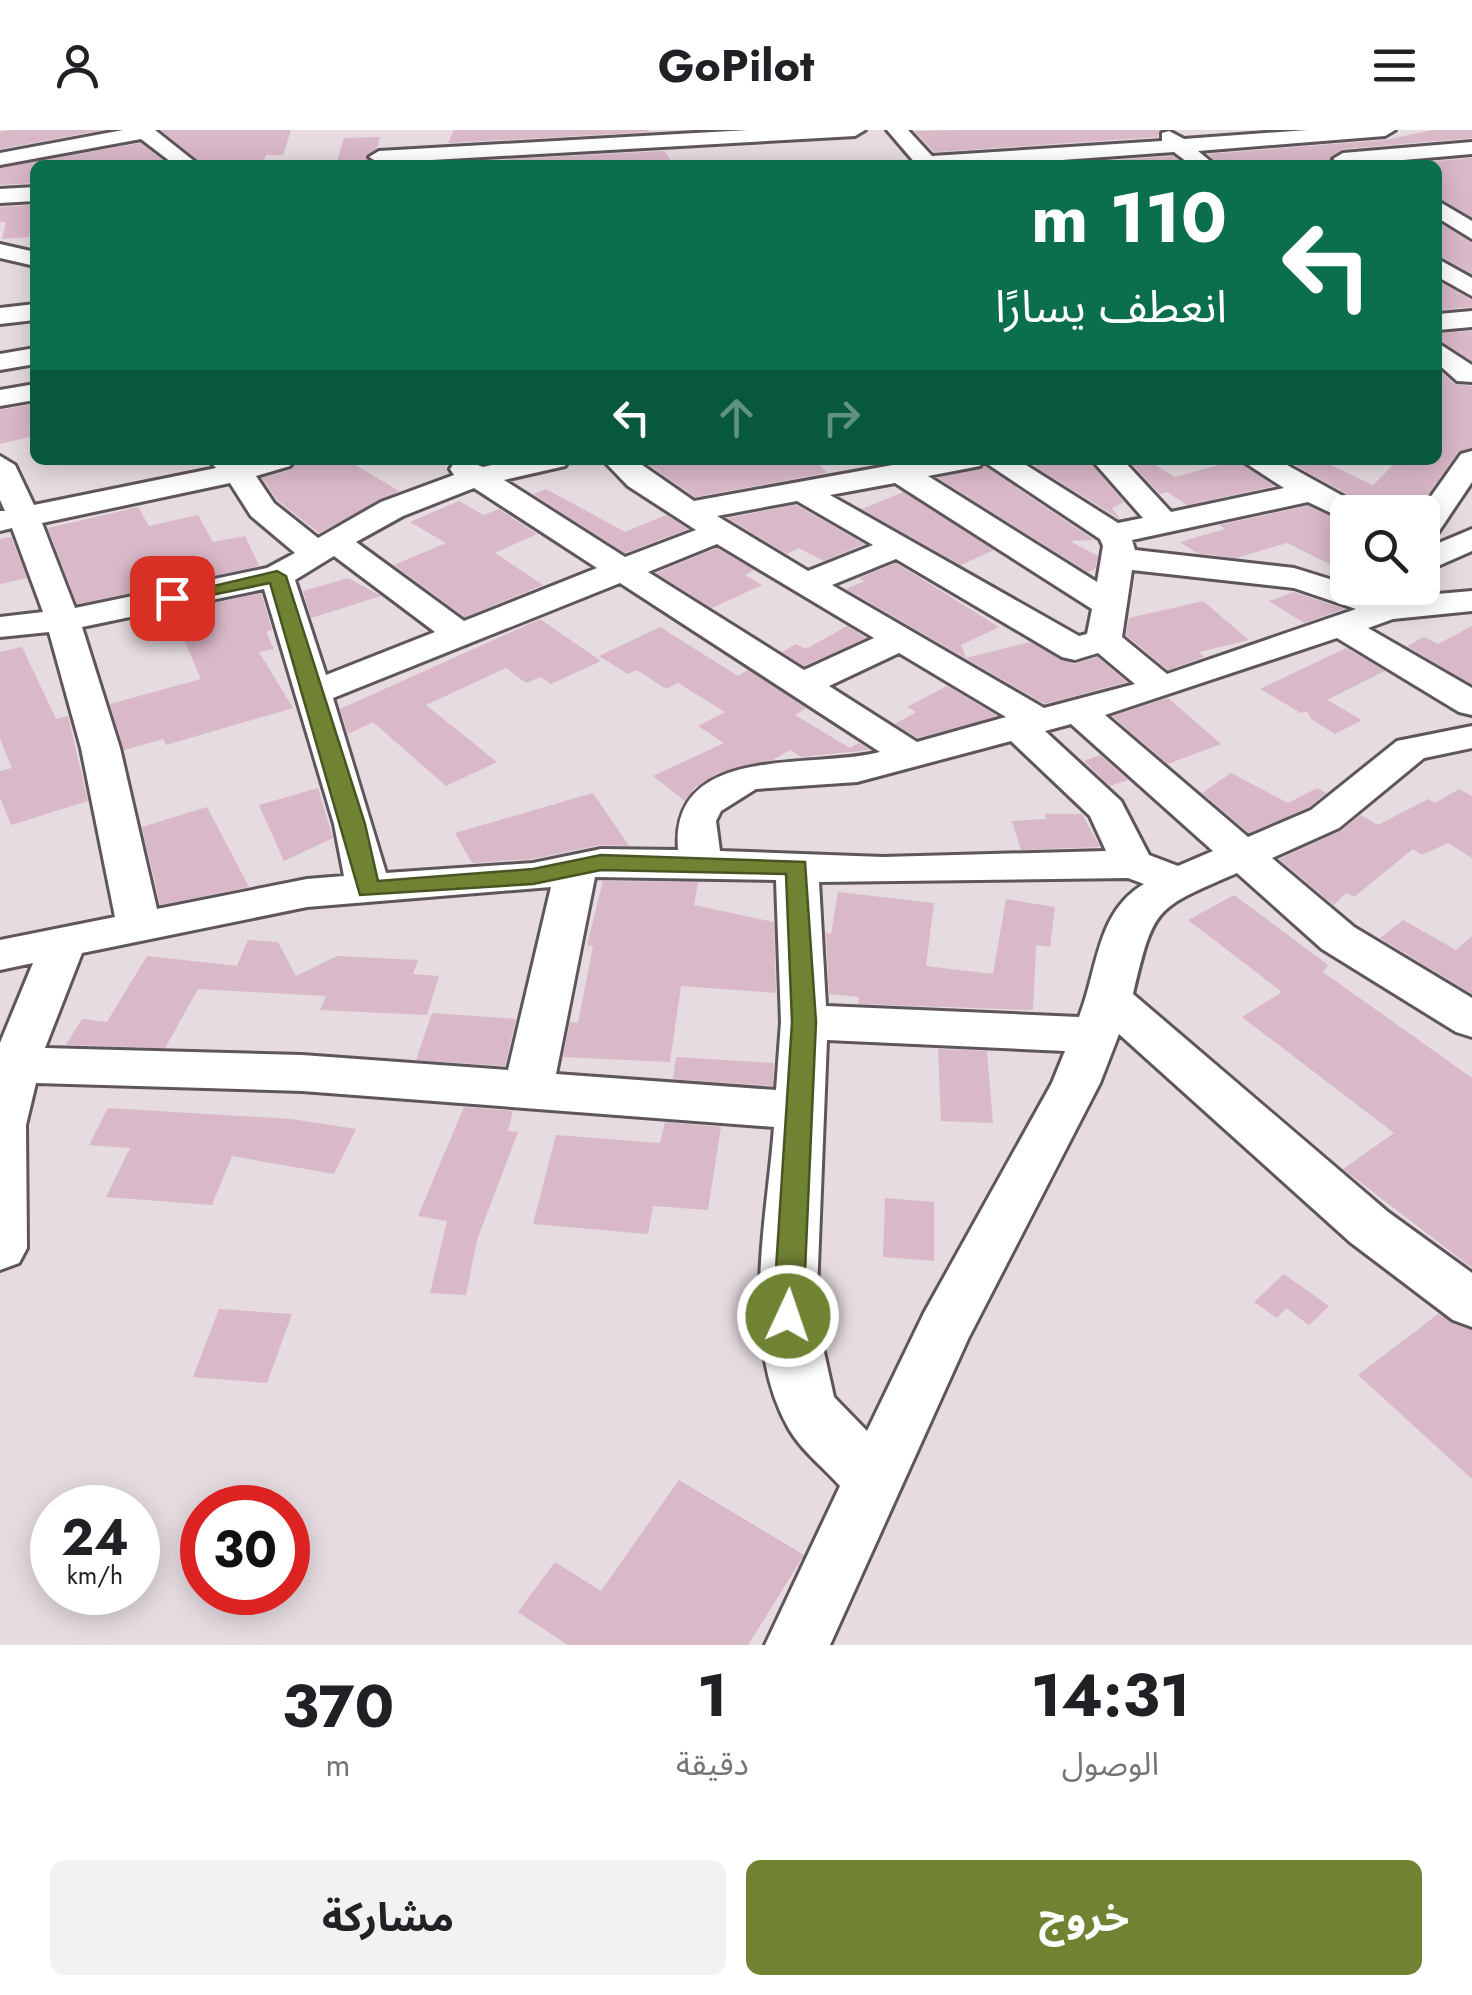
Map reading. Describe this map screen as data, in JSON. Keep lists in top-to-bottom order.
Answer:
{
  "page": {
    "header": "GoPilot",
    "turn": ["110 m", "انعطف يسارًا"],
    "speed": "24 km/h",
    "limit": "30",
    "eta": [
      "14:31",
      "الوصول",
      "1",
      "دقيقة",
      "370",
      "m"
    ],
    "buttons": ["خروج", "مشاركة"]
  }
}
